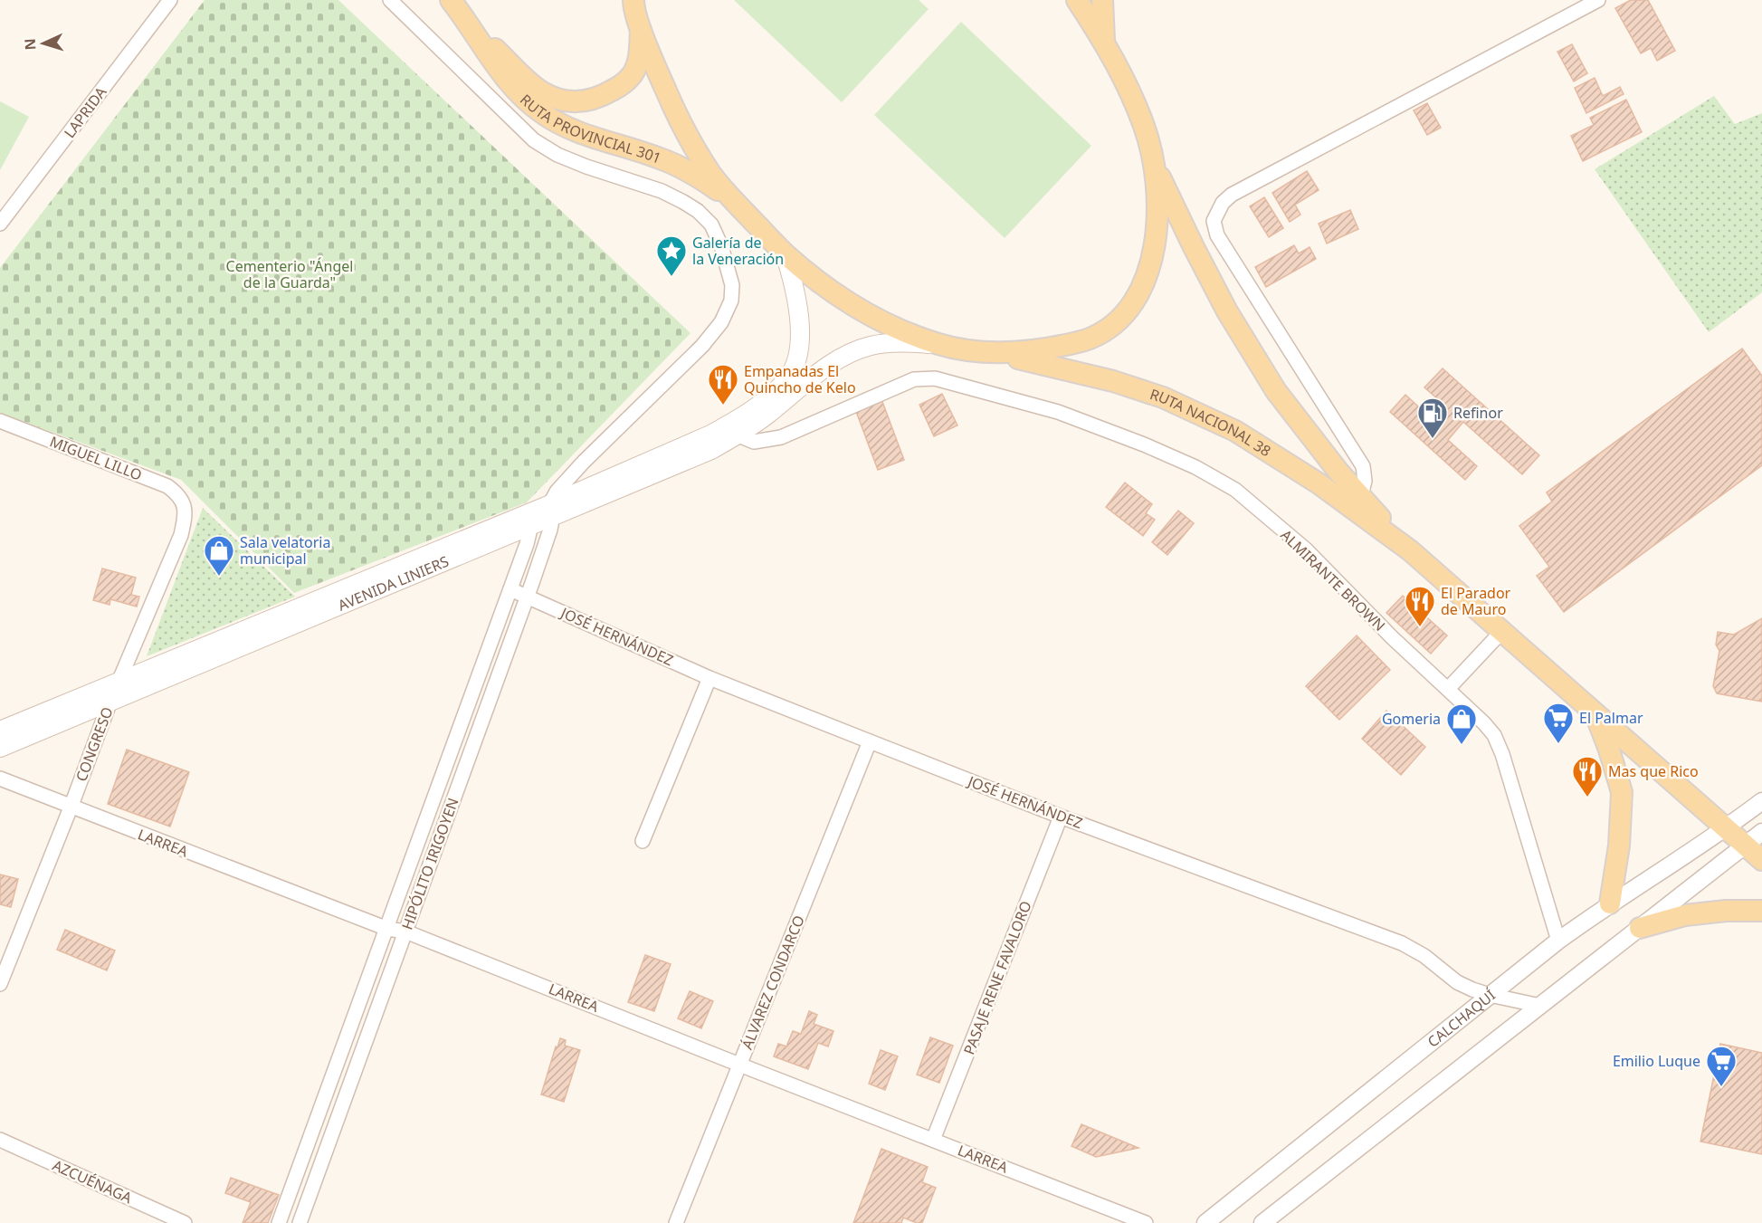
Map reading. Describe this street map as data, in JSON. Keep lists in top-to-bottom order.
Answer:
{
  "streets": {
    "main road": ["RUTA PROVINCIAL 301", "RUTA NACIONAL 38", "AVENIDA LINIERS"],
    "street": [
      "LAPRIDA",
      "MIGUEL LILLO",
      "ALMIRANTE BROWN",
      "JOSÉ HERNÁNDEZ",
      "CONGRESO",
      "LARREA",
      "HIPÓLITO IRIGOYEN",
      "PASAJE RENE FAVALORO",
      "ÁLVAREZ CONDARCO",
      "CALCHAQUÍ",
      "AZCUÉNAGA"
    ]
  },
  "crossings": [
    ["RUTA NACIONAL 38", "CALCHAQUÍ"],
    ["MIGUEL LILLO", "CONGRESO"],
    ["ALMIRANTE BROWN", "AVENIDA LINIERS"],
    ["ALMIRANTE BROWN", "CALCHAQUÍ"],
    ["AVENIDA LINIERS", "CONGRESO"],
    ["AVENIDA LINIERS", "HIPÓLITO IRIGOYEN"],
    ["JOSÉ HERNÁNDEZ", "HIPÓLITO IRIGOYEN"],
    ["JOSÉ HERNÁNDEZ", "PASAJE RENE FAVALORO"],
    ["JOSÉ HERNÁNDEZ", "ÁLVAREZ CONDARCO"],
    ["JOSÉ HERNÁNDEZ", "CALCHAQUÍ"],
    ["CONGRESO", "LARREA"],
    ["LARREA", "HIPÓLITO IRIGOYEN"],
    ["LARREA", "PASAJE RENE FAVALORO"],
    ["LARREA", "ÁLVAREZ CONDARCO"]
  ],
  "parks": ["Cementerio \"Ángel de la Guarda\""],
  "places": {
    "place": ["Galería de la Veneración"],
    "restaurant": ["Empanadas El Quincho de Kelo", "El Parador de Mauro", "Mas que Rico"],
    "fuel station": ["Refinor"],
    "shop": ["Sala velatoria municipal", "Gomeria"],
    "supermarket": ["El Palmar", "Emilio Luque"]
  },
  "north": "left"
}
